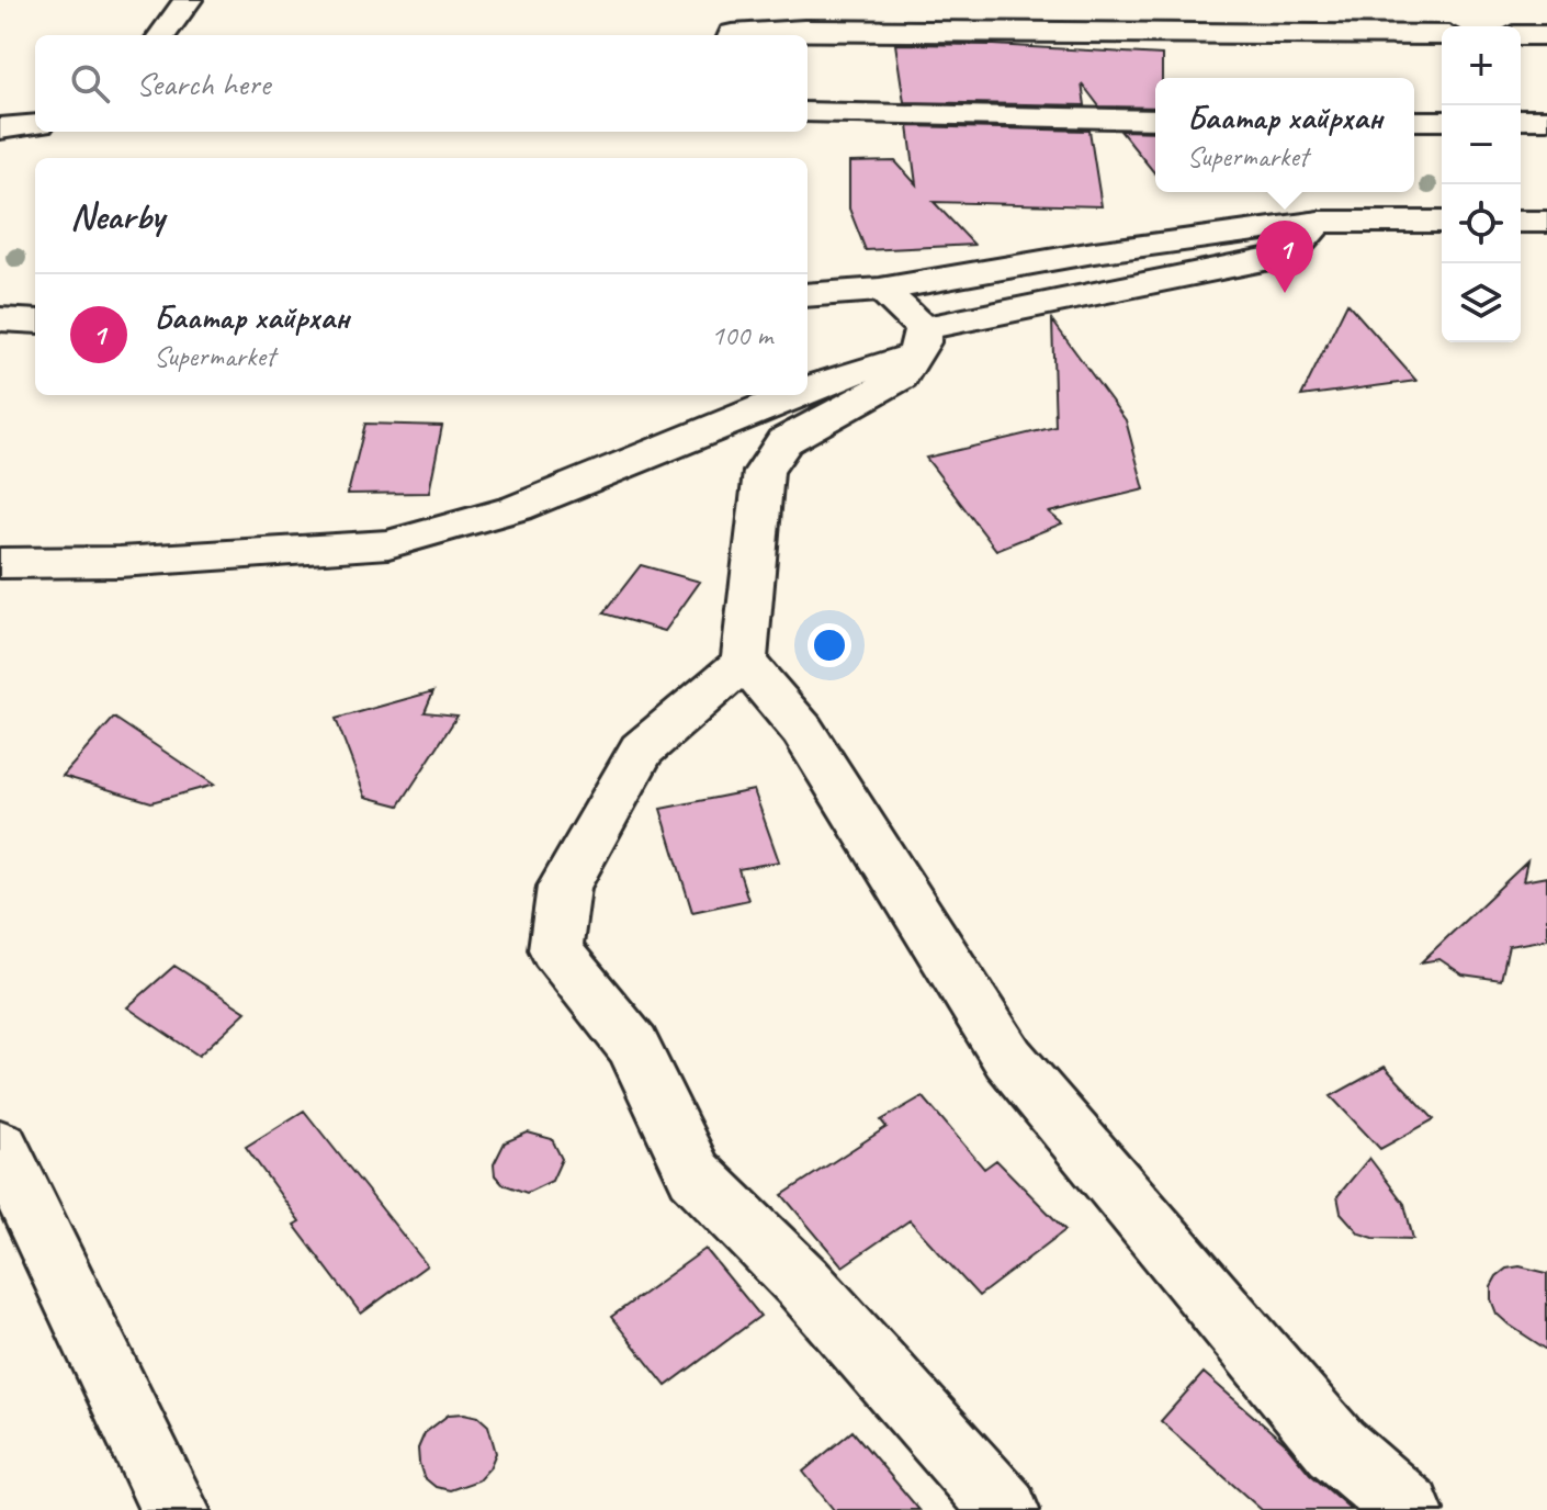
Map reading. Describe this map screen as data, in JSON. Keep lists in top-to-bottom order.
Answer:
{
  "page": {
    "map_buttons": ["+", "−"],
    "search": "Search here",
    "popup": ["Баатар хайрхан", "Supermarket"],
    "heading": "Nearby",
    "pins": "1",
    "list": [
      {
        "mark": "1",
        "name": "Баатар хайрхан",
        "note": "Supermarket",
        "value": "100 m"
      }
    ]
  }
}
